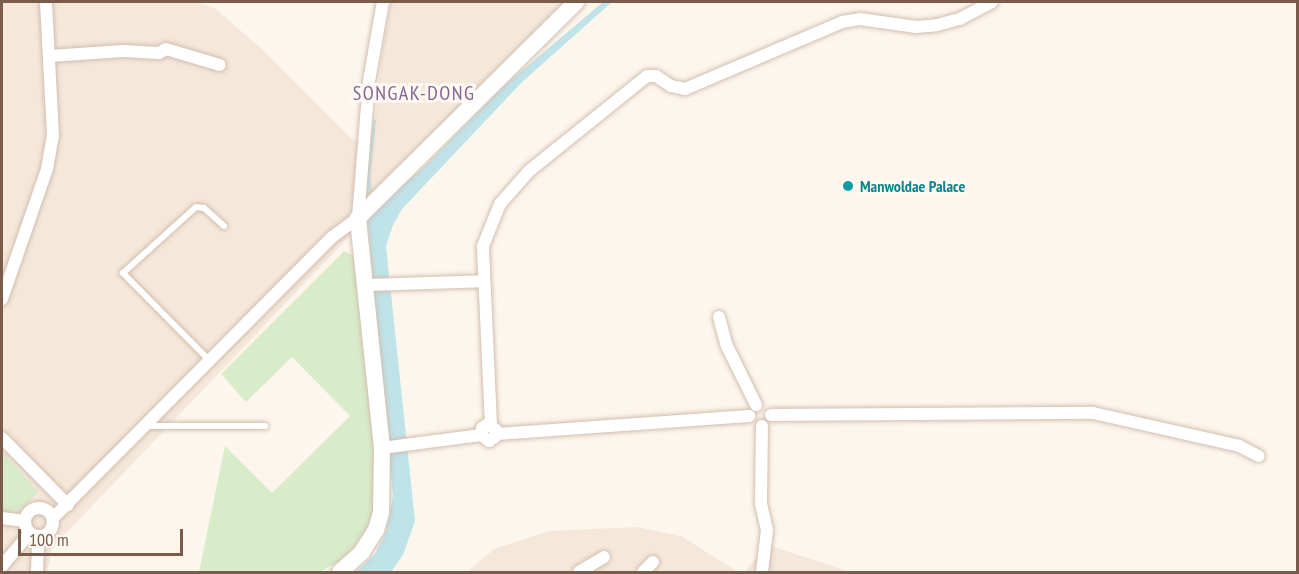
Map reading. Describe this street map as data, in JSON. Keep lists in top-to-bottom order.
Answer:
{
  "districts": ["SONGAK-DONG"],
  "places": ["Manwoldae Palace"],
  "scale_bar": "100 m"
}
